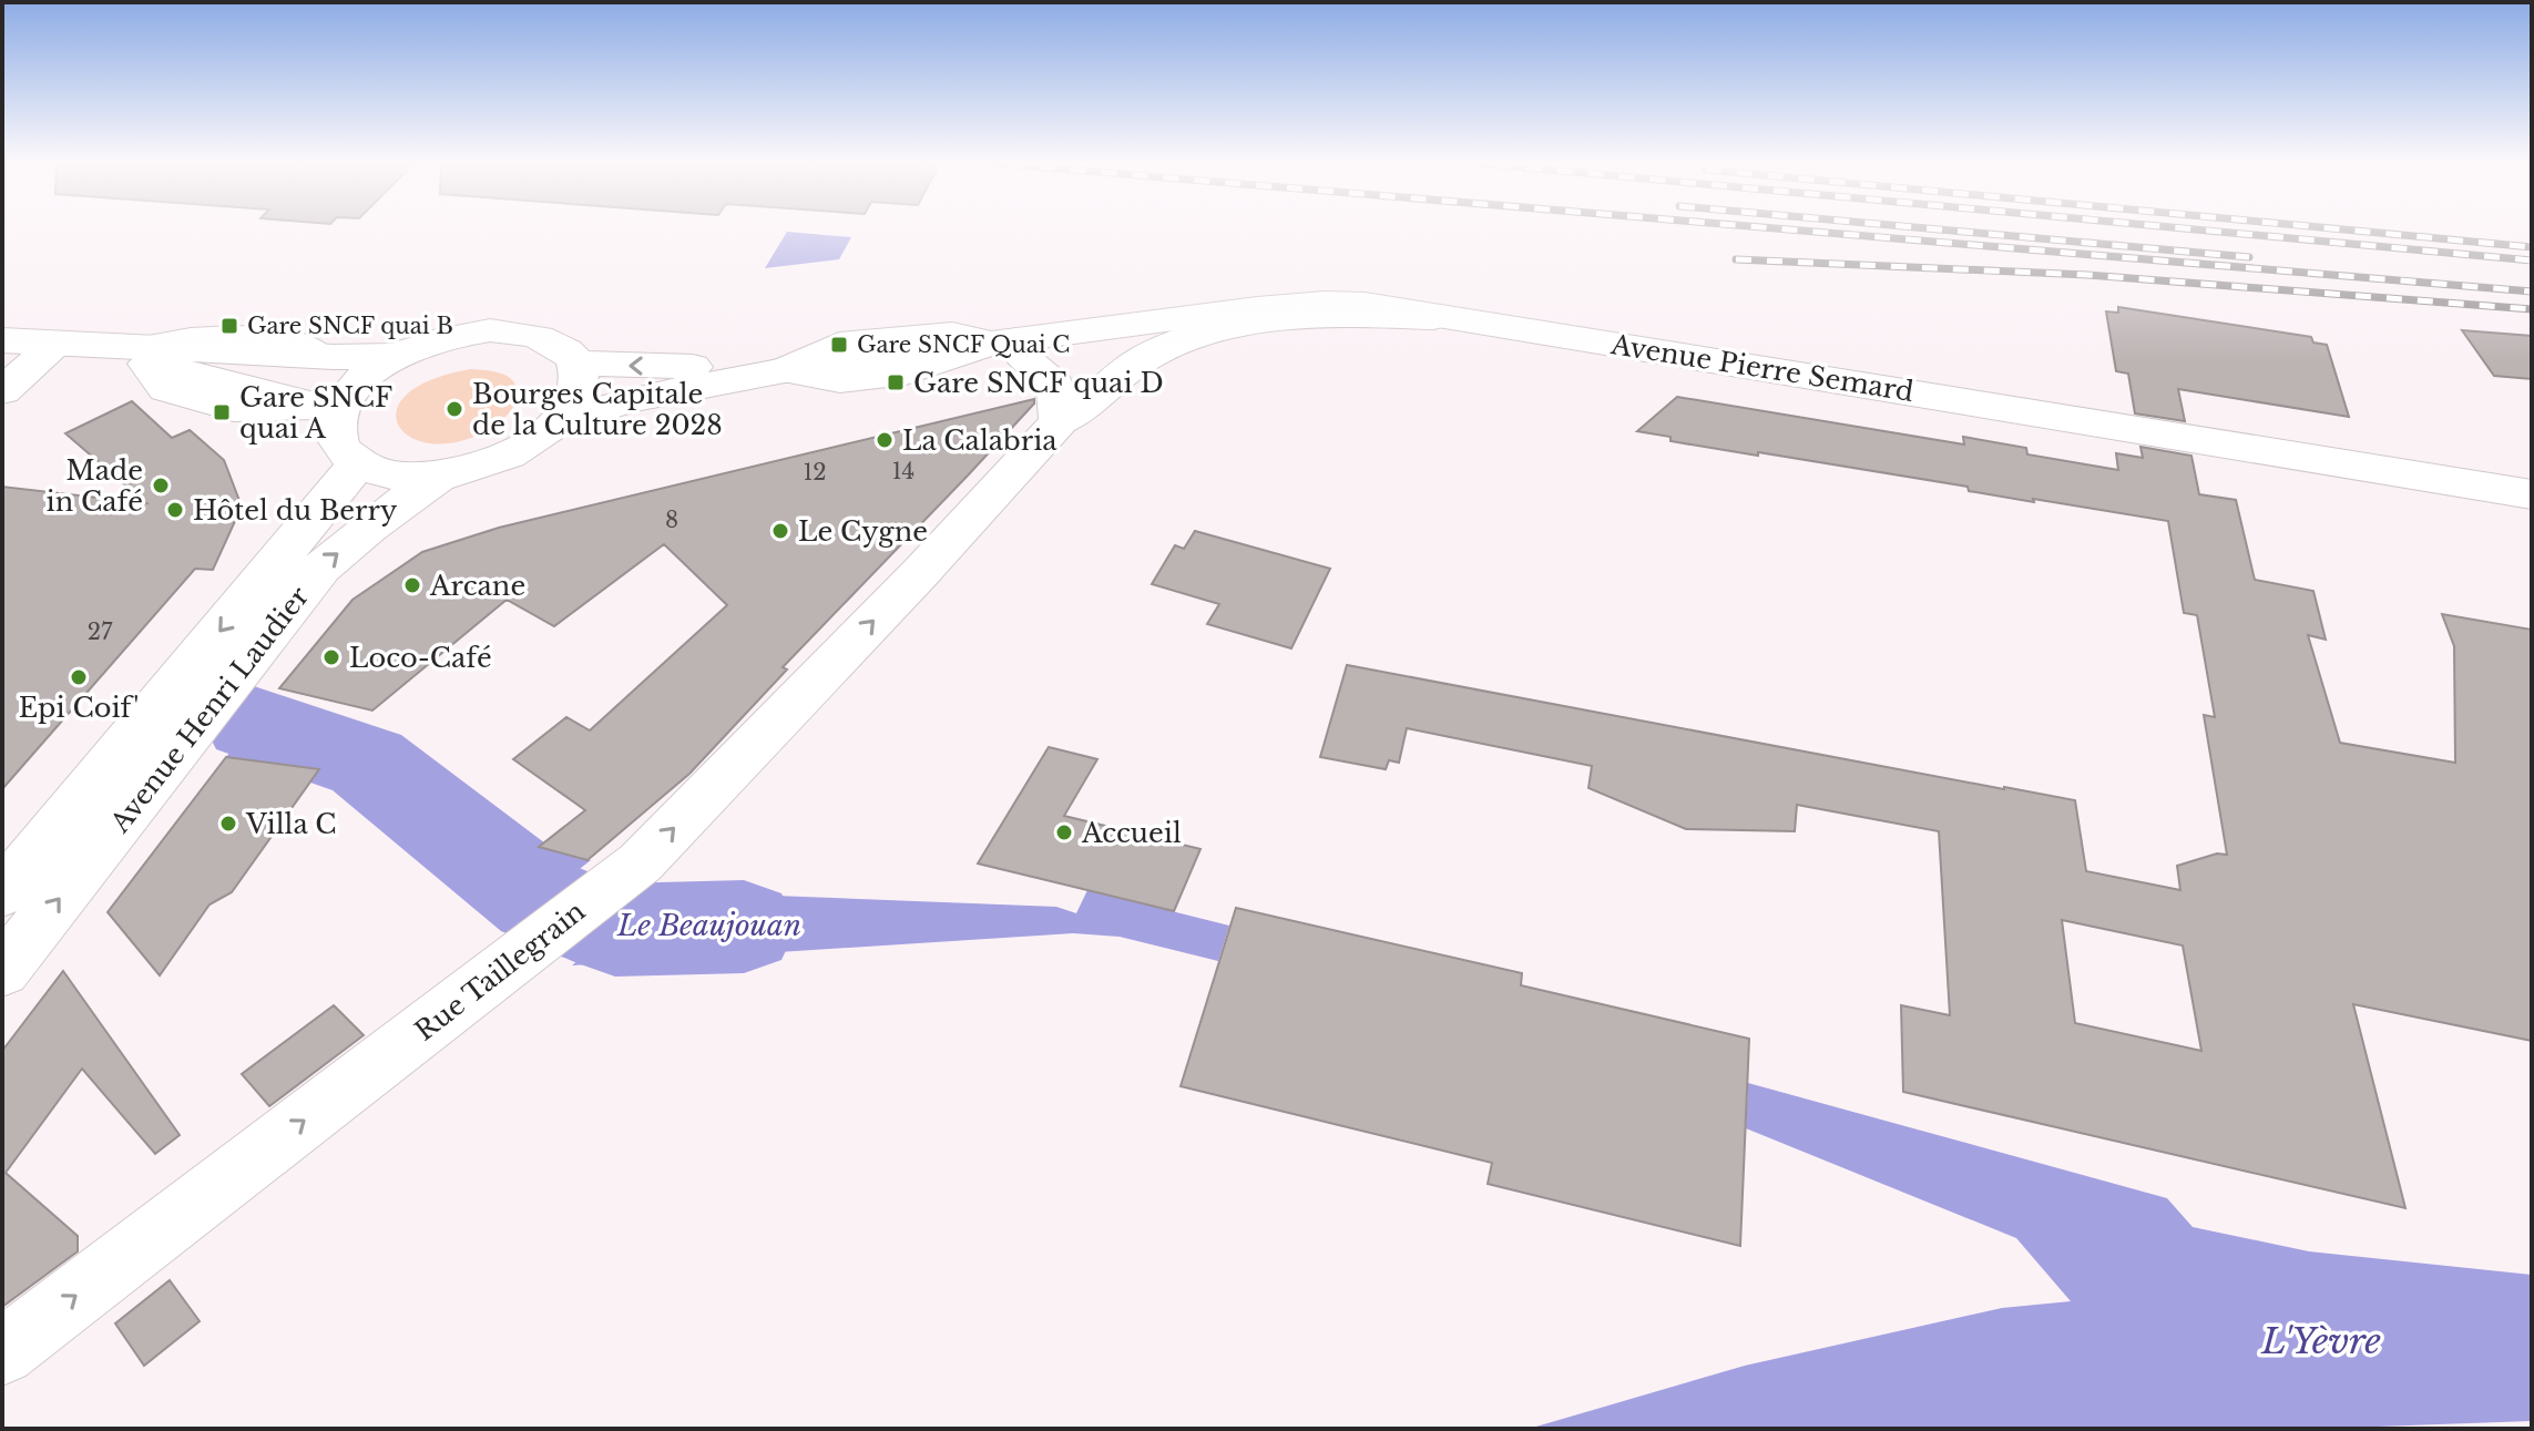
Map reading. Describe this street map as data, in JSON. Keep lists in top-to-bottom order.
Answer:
{
  "streets": {
    "main road": ["Avenue Pierre Semard", "Avenue Henri Laudier", "Rue Taillegrain"]
  },
  "crossings": [
    ["Avenue Pierre Semard", "Rue Taillegrain"]
  ],
  "one_way": ["Rue Taillegrain"],
  "water": ["Le Beaujouan", "L'Yèvre"],
  "places": {
    "transit": [
      "Gare SNCF quai B",
      "Gare SNCF Quai C",
      "Gare SNCF quai D",
      "Gare SNCF quai A"
    ],
    "other": [
      "Bourges Capitale de la Culture 2028",
      "La Calabria",
      "Made in Café",
      "Hôtel du Berry",
      "Le Cygne",
      "Arcane",
      "Loco-Café",
      "Epi Coif'",
      "Villa C",
      "Accueil"
    ]
  },
  "house_numbers": [
    "14",
    "12",
    "8",
    "27"
  ]
}
